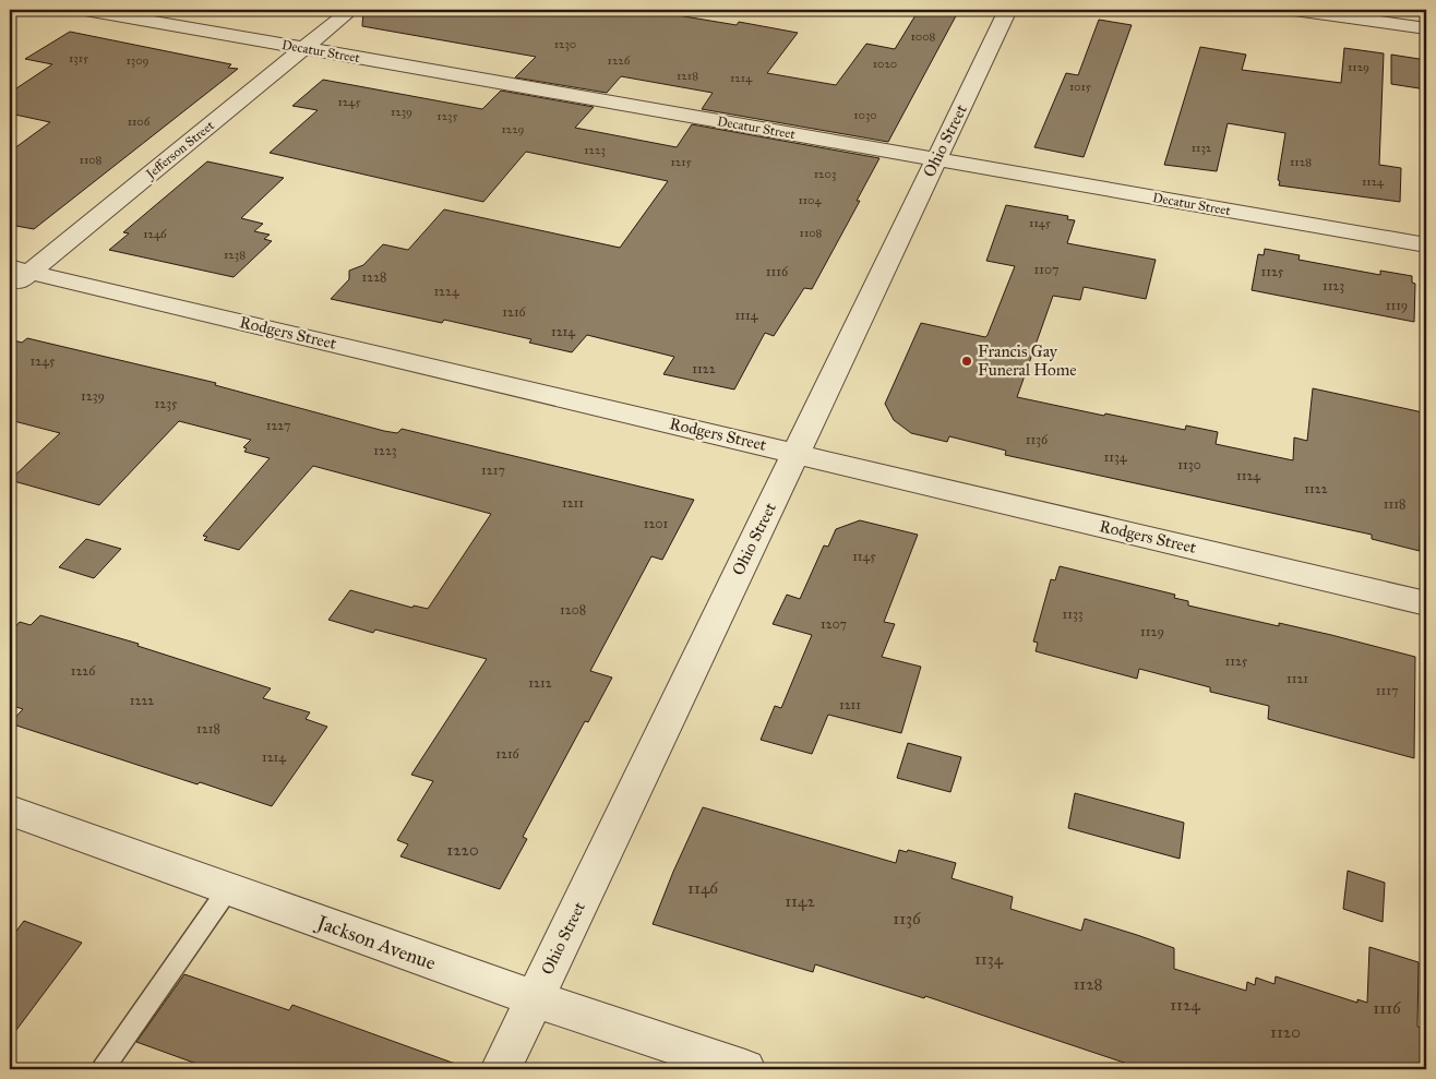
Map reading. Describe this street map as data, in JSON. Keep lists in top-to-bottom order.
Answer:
{
  "streets": {
    "street": [
      "Decatur Street",
      "Ohio Street",
      "Jefferson Street",
      "Rodgers Street",
      "Jackson Avenue"
    ]
  },
  "crossings": [
    ["Decatur Street", "Ohio Street"],
    ["Decatur Street", "Jefferson Street"],
    ["Ohio Street", "Rodgers Street"],
    ["Ohio Street", "Jackson Avenue"],
    ["Jefferson Street", "Rodgers Street"]
  ],
  "places": ["Francis Gay Funeral Home"],
  "house_numbers": [
    "1008",
    "1230",
    "1315",
    "1309",
    "1226",
    "1020",
    "1129",
    "1218",
    "1214",
    "1015",
    "1245",
    "1239",
    "1030",
    "1235",
    "1106",
    "1229",
    "1132",
    "1223",
    "1108",
    "1215",
    "1128",
    "1203",
    "1124",
    "1104",
    "1145",
    "1108",
    "1246",
    "1238",
    "1107",
    "1116",
    "1125",
    "1228",
    "1123",
    "1224",
    "1119",
    "1216",
    "1114",
    "1214",
    "1245",
    "1122",
    "1239",
    "1235",
    "1227",
    "1136",
    "1223",
    "1134",
    "1130",
    "1217",
    "1124",
    "1122",
    "1211",
    "1118",
    "1201",
    "1145",
    "1208",
    "1133",
    "1207",
    "1129",
    "1125",
    "1226",
    "1121",
    "1212",
    "1117",
    "1222",
    "1211",
    "1218",
    "1216",
    "1214",
    "1220",
    "1146",
    "1142",
    "1136",
    "1134",
    "1128",
    "1124",
    "1116",
    "1120"
  ]
}
